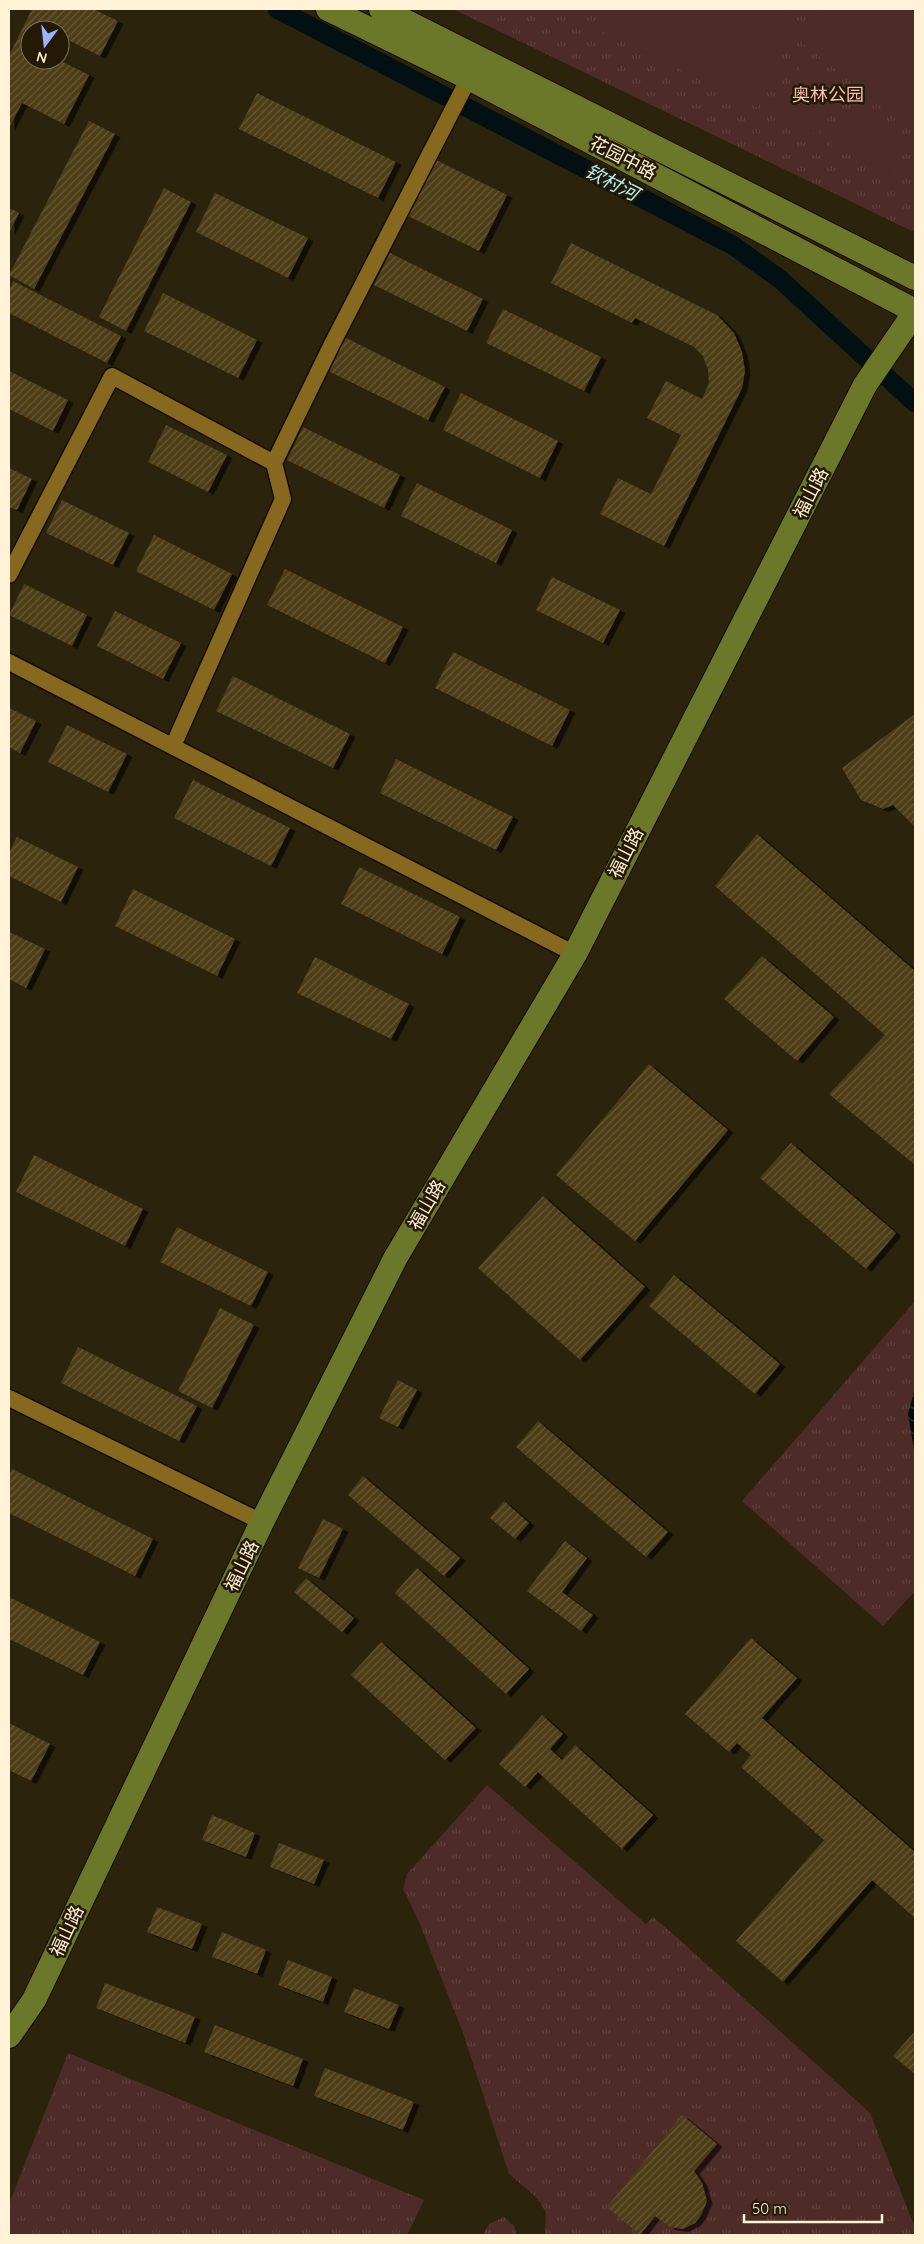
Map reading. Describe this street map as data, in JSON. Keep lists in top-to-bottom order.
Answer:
{
  "streets": {
    "main road": ["花园中路", "福山路"]
  },
  "crossings": [
    ["花园中路", "福山路"]
  ],
  "water": ["钦村河"],
  "parks": ["奥林公园"],
  "scale_bar": "50 m",
  "north": "bottom"
}
